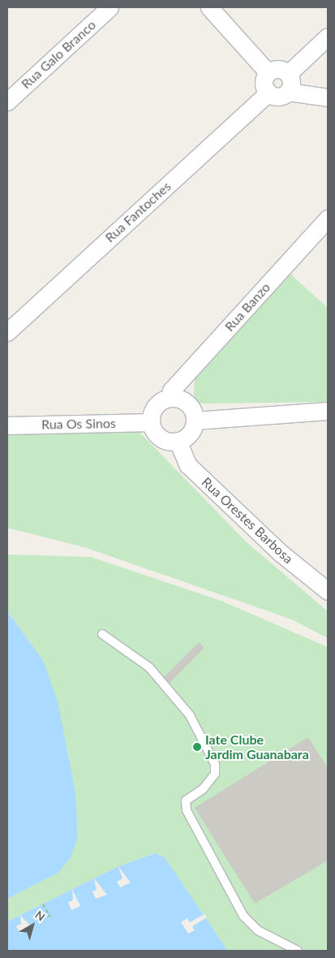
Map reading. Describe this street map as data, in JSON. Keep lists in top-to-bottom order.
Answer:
{
  "streets": {
    "street": [
      "Rua Galo Branco",
      "Rua Fantoches",
      "Rua Banzo",
      "Rua Os Sinos",
      "Rua Orestes Barbosa"
    ]
  },
  "crossings": [
    ["Rua Banzo", "Rua Os Sinos"],
    ["Rua Banzo", "Rua Orestes Barbosa"],
    ["Rua Os Sinos", "Rua Orestes Barbosa"]
  ],
  "places": ["Iate Clube Jardim Guanabara"],
  "north": "top right"
}
